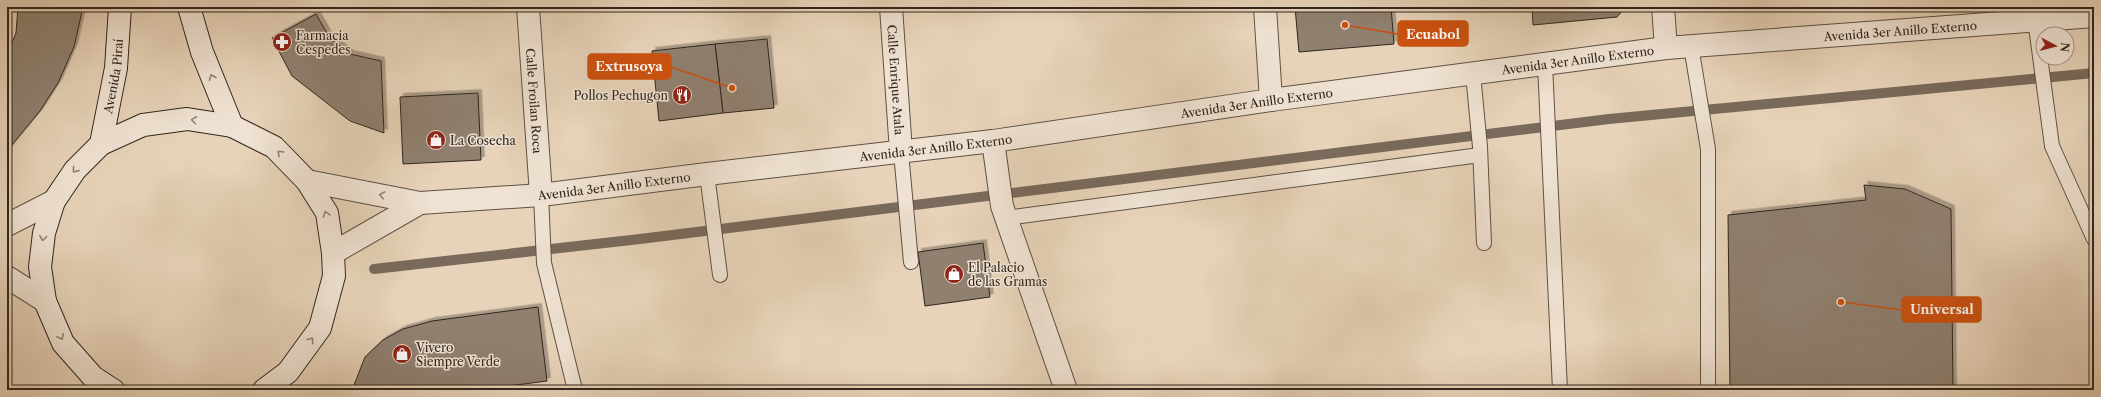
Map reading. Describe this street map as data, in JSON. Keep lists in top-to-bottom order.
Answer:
{
  "streets": {
    "street": [
      "Avenida 3er Anillo Externo",
      "Avenida Piraí",
      "Calle Enrique Atala",
      "Calle Froilan Roca"
    ]
  },
  "crossings": [
    ["Avenida 3er Anillo Externo", "Calle Enrique Atala"],
    ["Avenida 3er Anillo Externo", "Calle Froilan Roca"]
  ],
  "places": {
    "other": ["Ecuabol", "Extrusoya", "Universal"],
    "pharmacy": ["Farmacia Cespedes"],
    "restaurant": ["Pollos Pechugon"],
    "shop": ["La Cosecha", "El Palacio de las Gramas", "Vivero Siempre Verde"]
  },
  "north": "right"
}
